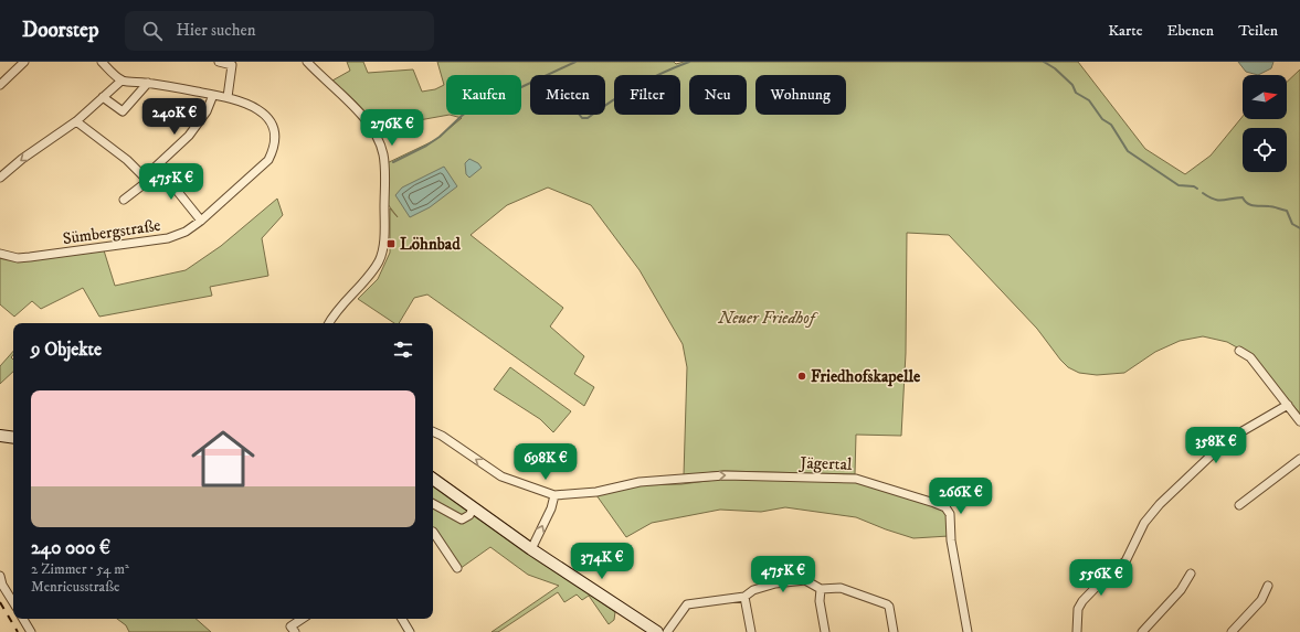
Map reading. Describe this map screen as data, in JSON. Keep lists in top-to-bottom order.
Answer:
{
  "streets": {
    "street": ["Sümbergstraße", "Jägertal"]
  },
  "parks": ["Neuer Friedhof"],
  "places": {
    "transit": ["Löhnbad"],
    "other": ["Friedhofskapelle"]
  },
  "north": "right",
  "page": {
    "header": "Doorstep",
    "search": "Hier suchen",
    "nav": ["Karte", "Ebenen", "Teilen"],
    "chip": [
      "Kaufen",
      "Mieten",
      "Filter",
      "Neu",
      "Wohnung"
    ],
    "price": [
      "240K €",
      "276K €",
      "475K €",
      "358K €",
      "698K €",
      "266K €",
      "374K €",
      "475K €",
      "556K €"
    ],
    "heading": "9 Objekte",
    "list": [
      {
        "name": "240 000 €",
        "note": "2 Zimmer · 54 m² · Menricusstraße"
      }
    ]
  }
}
